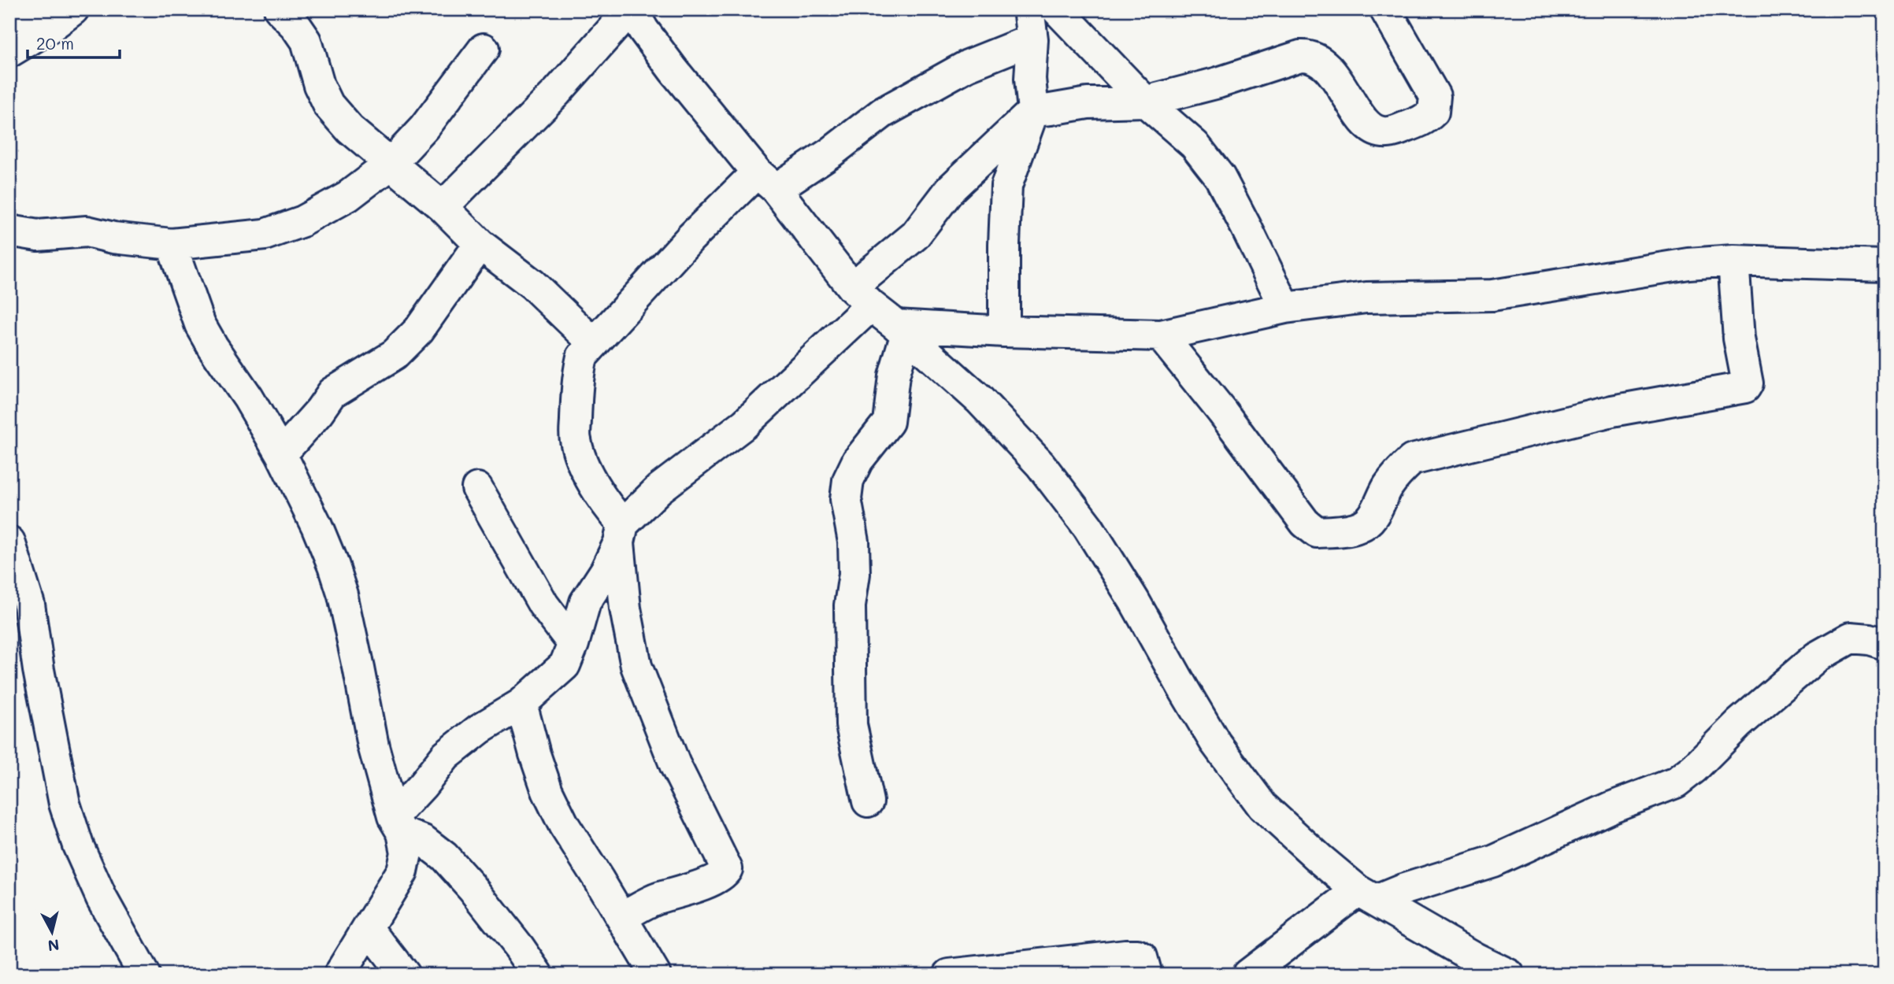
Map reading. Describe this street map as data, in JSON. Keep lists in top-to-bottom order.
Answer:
{
  "scale_bar": "20 m",
  "north": "bottom"
}
